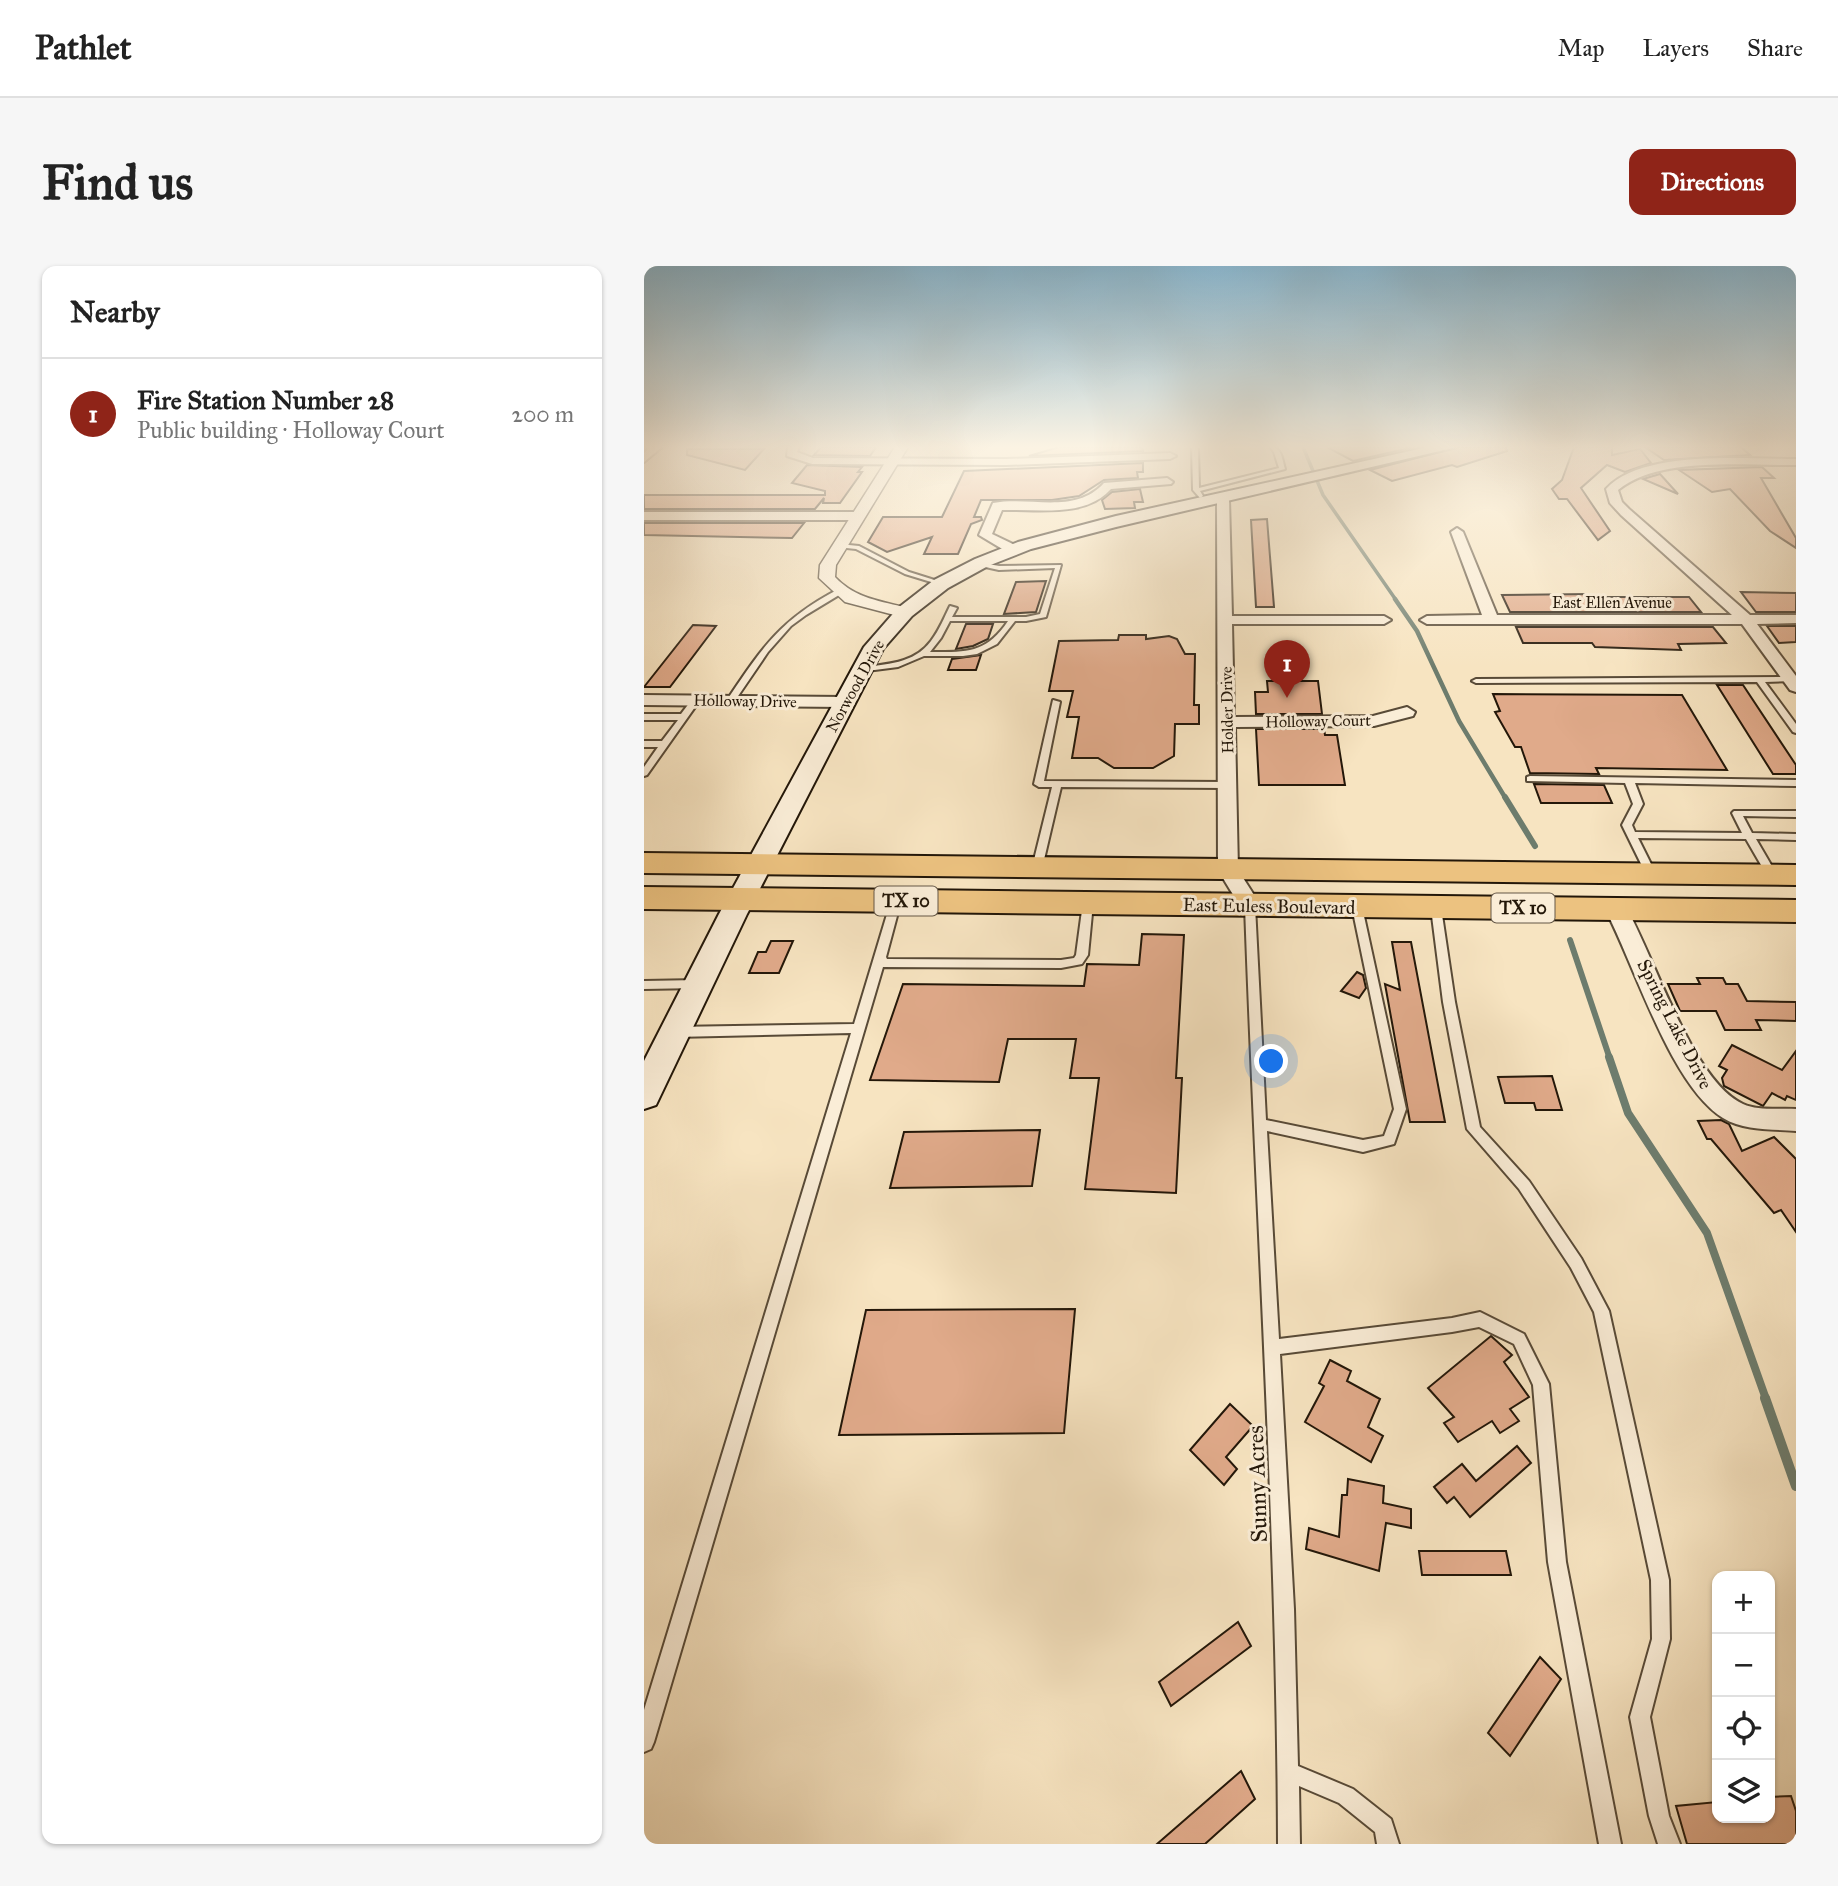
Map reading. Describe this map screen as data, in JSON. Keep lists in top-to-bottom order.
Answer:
{
  "streets": {
    "main road": ["Norwood Drive", "TX 10", "East Euless Boulevard"],
    "street": [
      "East Ellen Avenue",
      "Holloway Drive",
      "Holder Drive",
      "Holloway Court",
      "Spring Lake Drive"
    ],
    "lane": ["Sunny Acres"]
  },
  "crossings": [
    ["Norwood Drive", "Holloway Drive"],
    ["Norwood Drive", "TX 10"],
    ["Norwood Drive", "East Euless Boulevard"],
    ["Holder Drive", "Holloway Court"],
    ["Holder Drive", "East Euless Boulevard"],
    ["TX 10", "East Euless Boulevard"],
    ["East Euless Boulevard", "Spring Lake Drive"],
    ["East Euless Boulevard", "Sunny Acres"]
  ],
  "page": {
    "header": "Pathlet",
    "nav": ["Map", "Layers", "Share"],
    "buttons": "Directions",
    "title": "Find us",
    "heading": "Nearby",
    "list": [
      {
        "mark": "1",
        "name": "Fire Station Number 28",
        "note": "Public building · Holloway Court",
        "value": "200 m"
      }
    ],
    "pins": "1",
    "map_buttons": ["+", "−"]
  }
}
